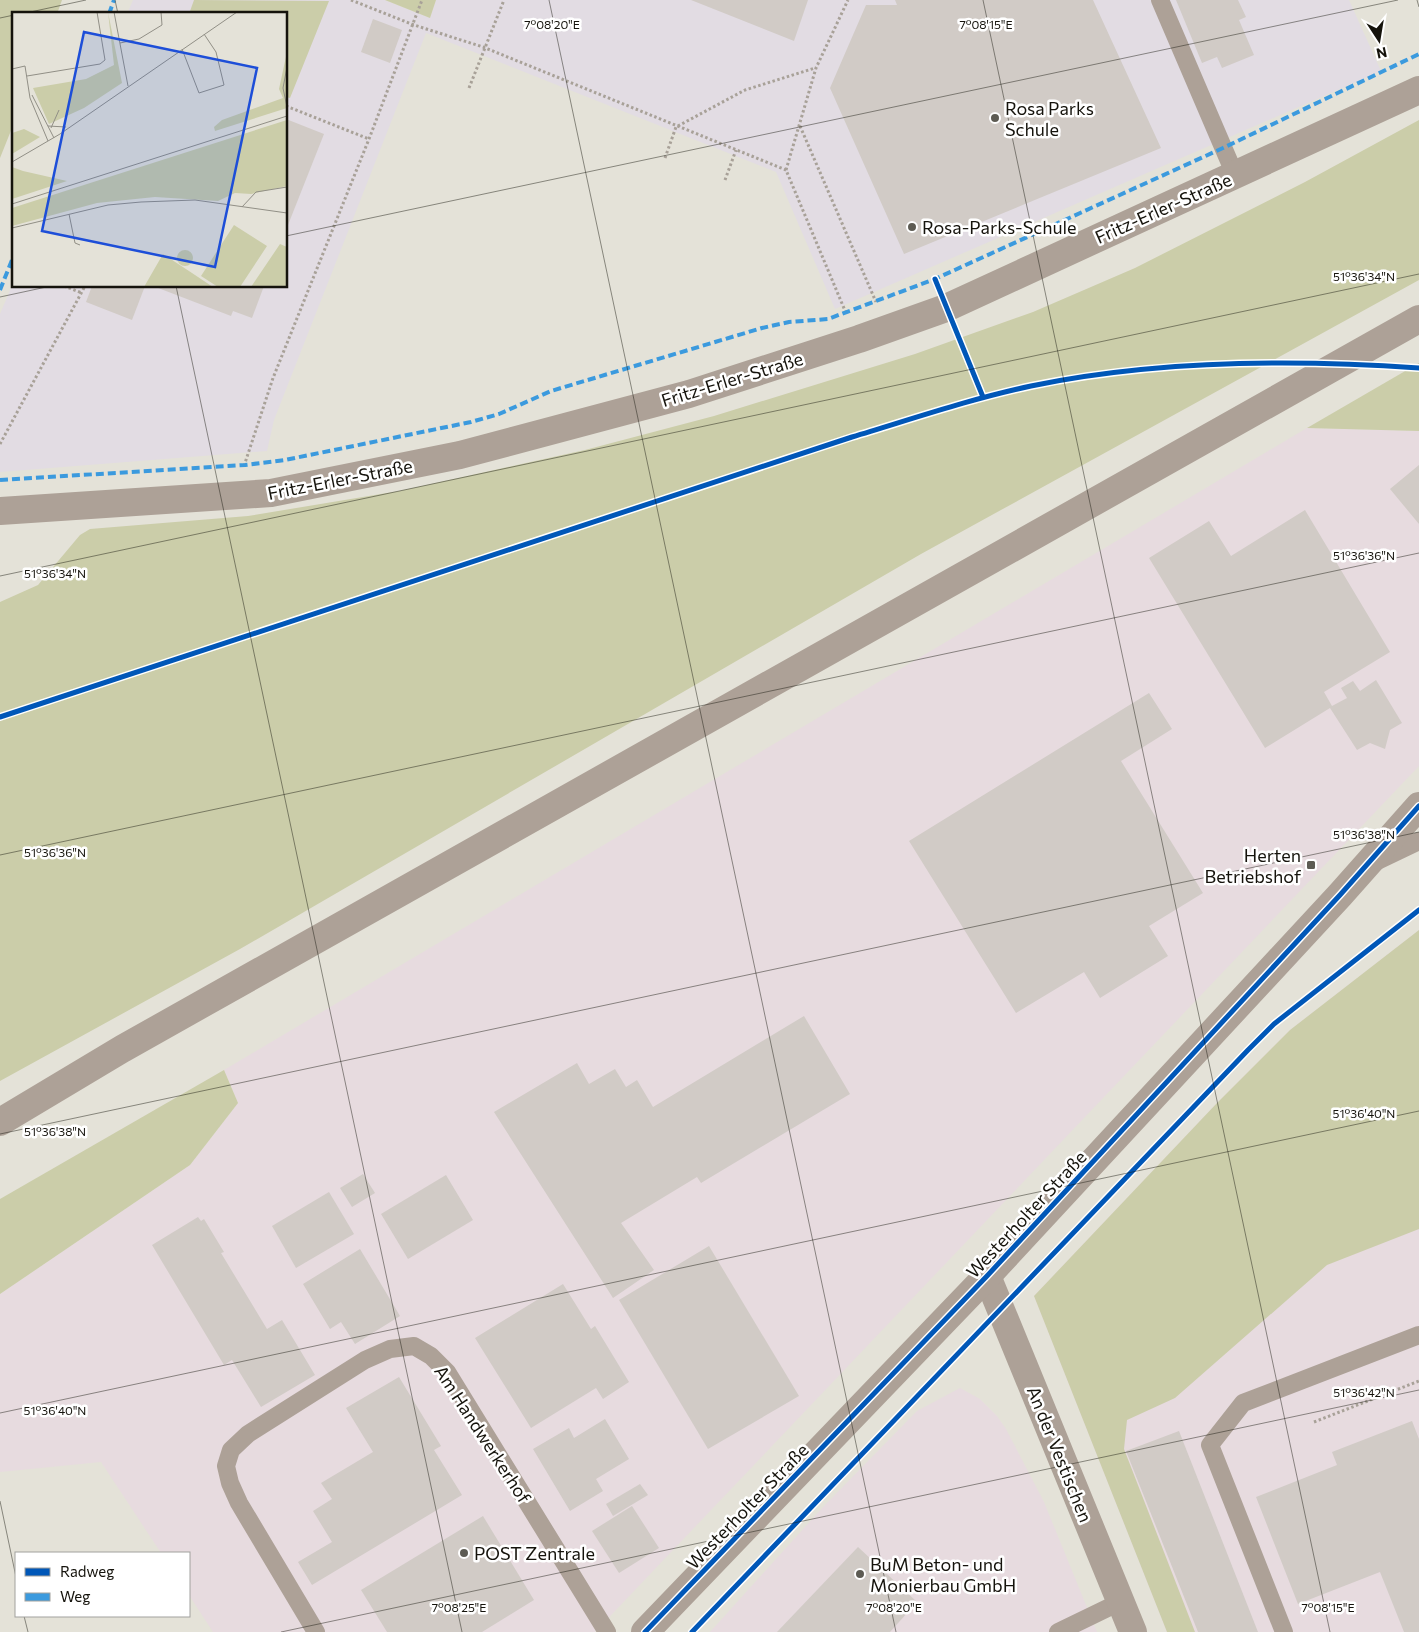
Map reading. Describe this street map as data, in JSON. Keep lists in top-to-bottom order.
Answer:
{
  "streets": {
    "street": ["Fritz-Erler-Straße", "Westerholter Straße", "An der Vestischen"],
    "lane": ["Am Handwerkerhof"]
  },
  "crossings": [
    ["Westerholter Straße", "An der Vestischen"]
  ],
  "places": {
    "other": [
      "Rosa Parks Schule",
      "Rosa-Parks-Schule",
      "POST Zentrale",
      "BuM Beton- und Monierbau GmbH"
    ],
    "transit": ["Herten Betriebshof"]
  },
  "legend": ["Radweg", "Weg"],
  "north": "bottom",
  "coordinates": [
    "7°08'20\"E",
    "7°08'15\"E",
    "51°36'34\"N",
    "51°36'36\"N",
    "51°36'38\"N",
    "51°36'40\"N",
    "51°36'42\"N",
    "7°08'25\"E"
  ]
}
